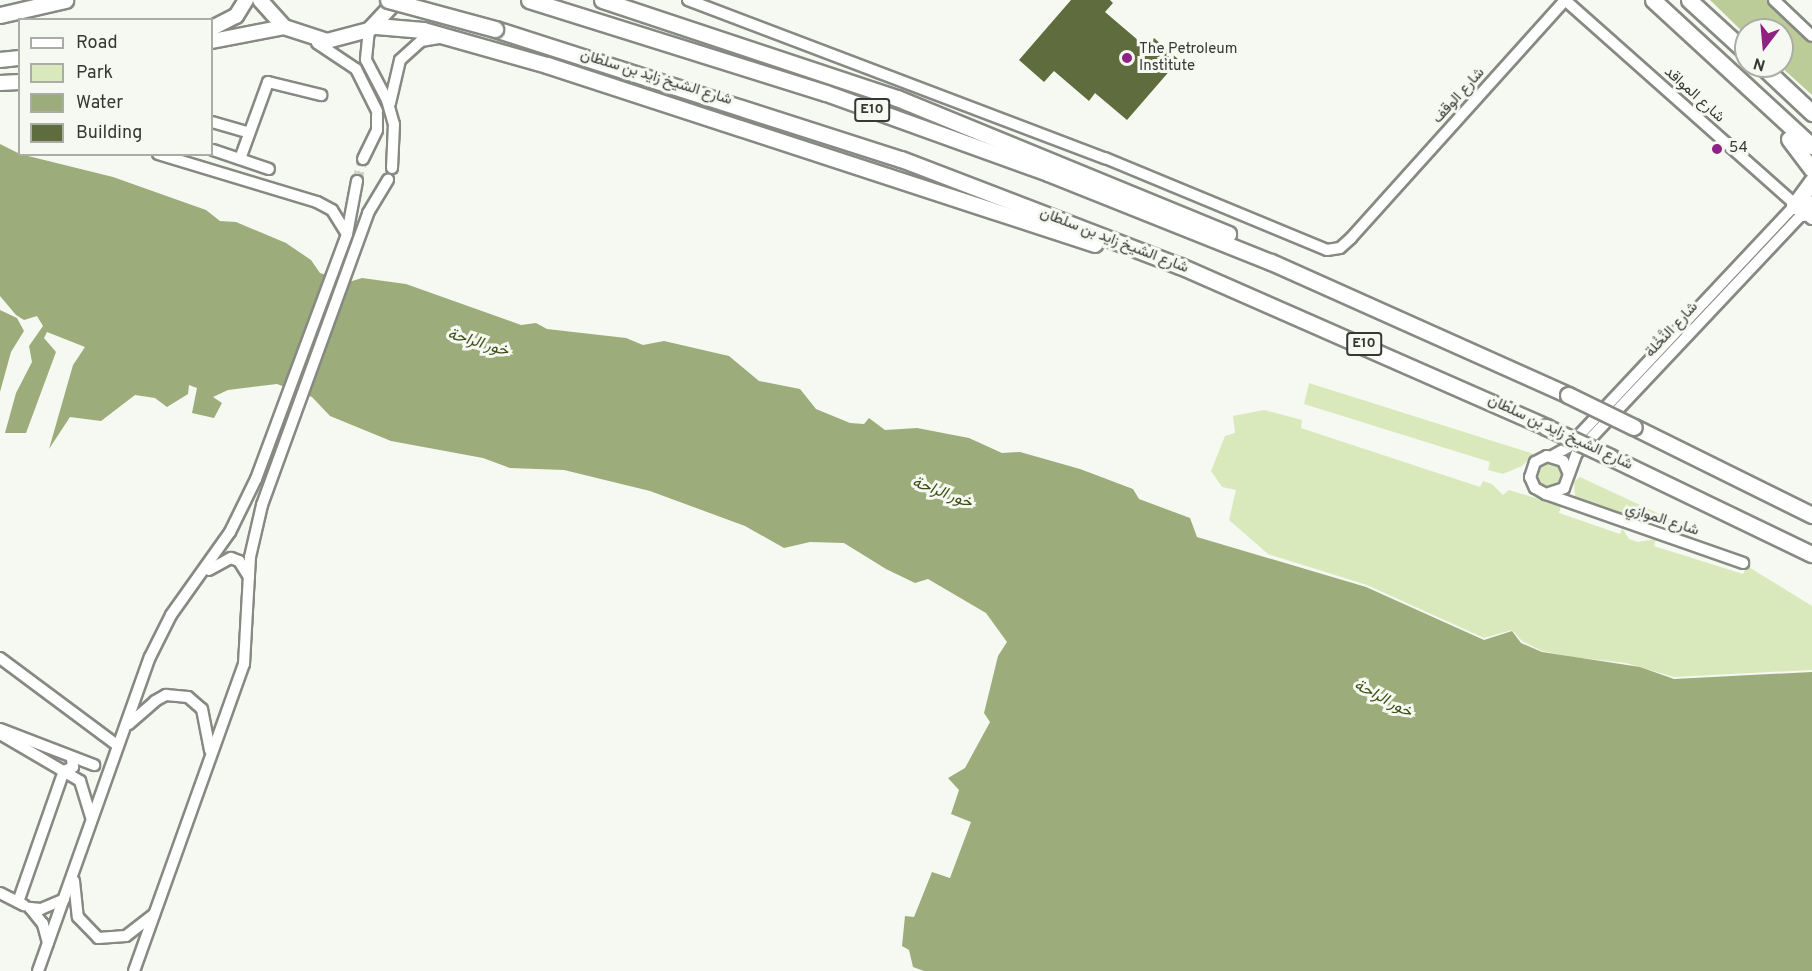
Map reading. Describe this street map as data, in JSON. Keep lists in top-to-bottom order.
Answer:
{
  "streets": {
    "highway": ["شارع الشيخ زايد بن سلطان", "E10"],
    "street": [
      "شارع المواقد",
      "شارع الوقف",
      "شارع النَّخْلة",
      "شارع الموازي"
    ]
  },
  "crossings": [
    ["شارع المواقد", "شارع الوقف"],
    ["شارع المواقد", "شارع النَّخْلة"],
    ["شارع النَّخْلة", "شارع الموازي"]
  ],
  "water": ["خور الراحة"],
  "places": ["The Petroleum Institute", "54"],
  "legend": [
    "Road",
    "Park",
    "Water",
    "Building"
  ],
  "north": "bottom"
}
